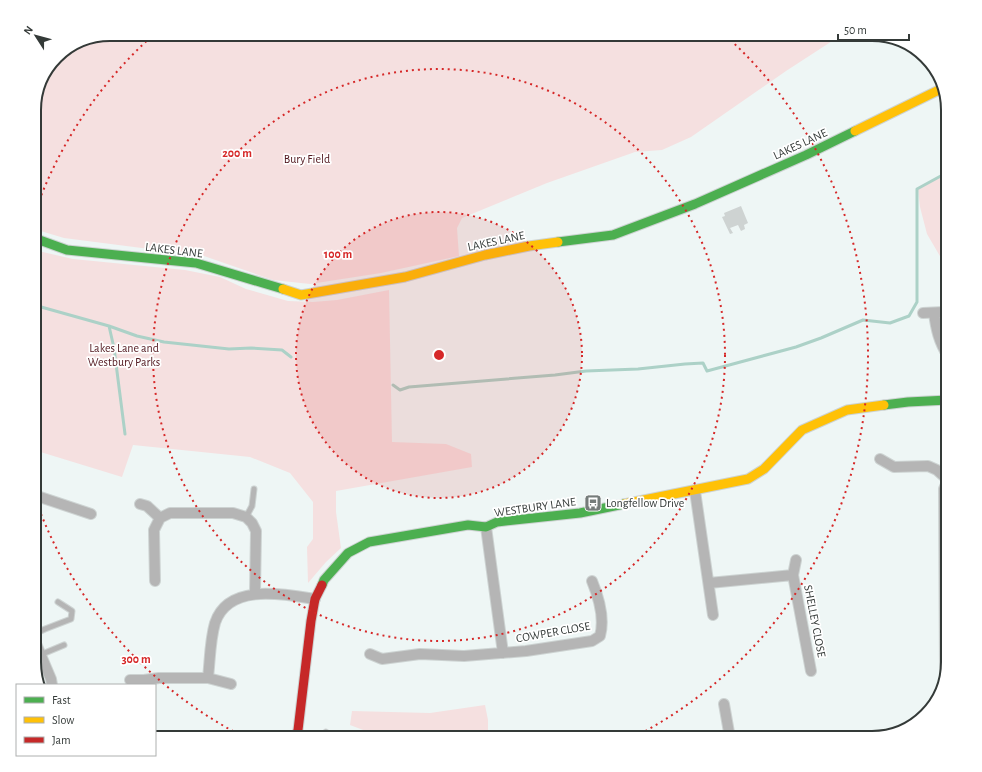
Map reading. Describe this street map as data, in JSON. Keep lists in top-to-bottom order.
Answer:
{
  "streets": {
    "street": [
      "LAKES LANE",
      "WESTBURY LANE",
      "SHELLEY CLOSE",
      "COWPER CLOSE"
    ]
  },
  "parks": ["Bury Field", "Lakes Lane and Westbury Parks"],
  "places": {
    "bus stop": ["Longfellow Drive"]
  },
  "legend": ["Fast", "Slow", "Jam"],
  "scale_bar": "50 m",
  "north": "top left",
  "rings": ["200 m", "100 m", "300 m"]
}
